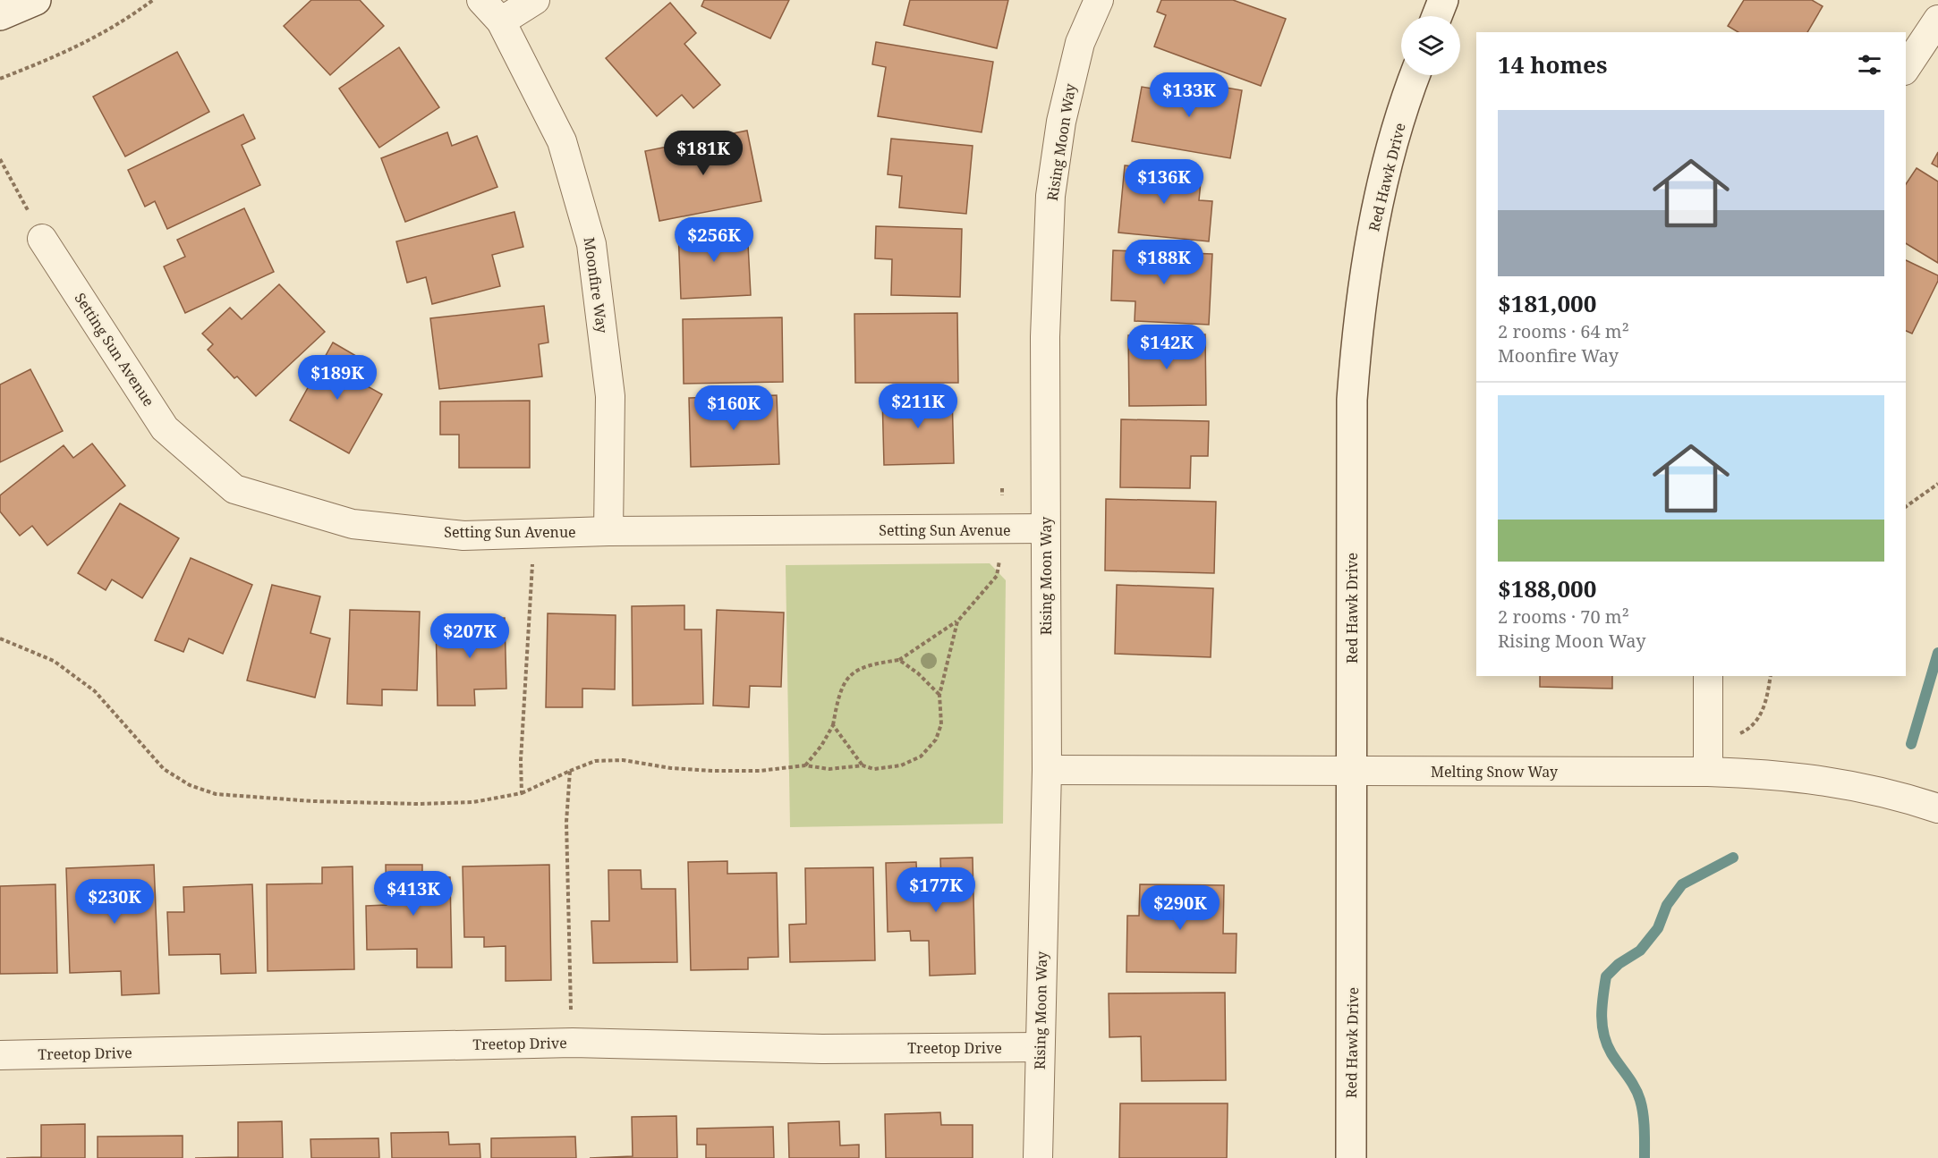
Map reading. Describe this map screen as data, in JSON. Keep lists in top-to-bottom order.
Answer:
{
  "streets": {
    "street": [
      "Rising Moon Way",
      "Red Hawk Drive",
      "Moonfire Way",
      "Setting Sun Avenue",
      "Melting Snow Way",
      "Treetop Drive"
    ]
  },
  "crossings": [
    ["Rising Moon Way", "Setting Sun Avenue"],
    ["Rising Moon Way", "Melting Snow Way"],
    ["Rising Moon Way", "Treetop Drive"],
    ["Red Hawk Drive", "Melting Snow Way"],
    ["Moonfire Way", "Setting Sun Avenue"]
  ],
  "page": {
    "heading": "14 homes",
    "price": [
      "$133K",
      "$181K",
      "$136K",
      "$256K",
      "$188K",
      "$142K",
      "$189K",
      "$211K",
      "$160K",
      "$207K",
      "$177K",
      "$413K",
      "$230K",
      "$290K"
    ],
    "list": [
      {
        "name": "$181,000",
        "note": "2 rooms · 64 m² · Moonfire Way"
      },
      {
        "name": "$188,000",
        "note": "2 rooms · 70 m² · Rising Moon Way"
      }
    ]
  }
}
